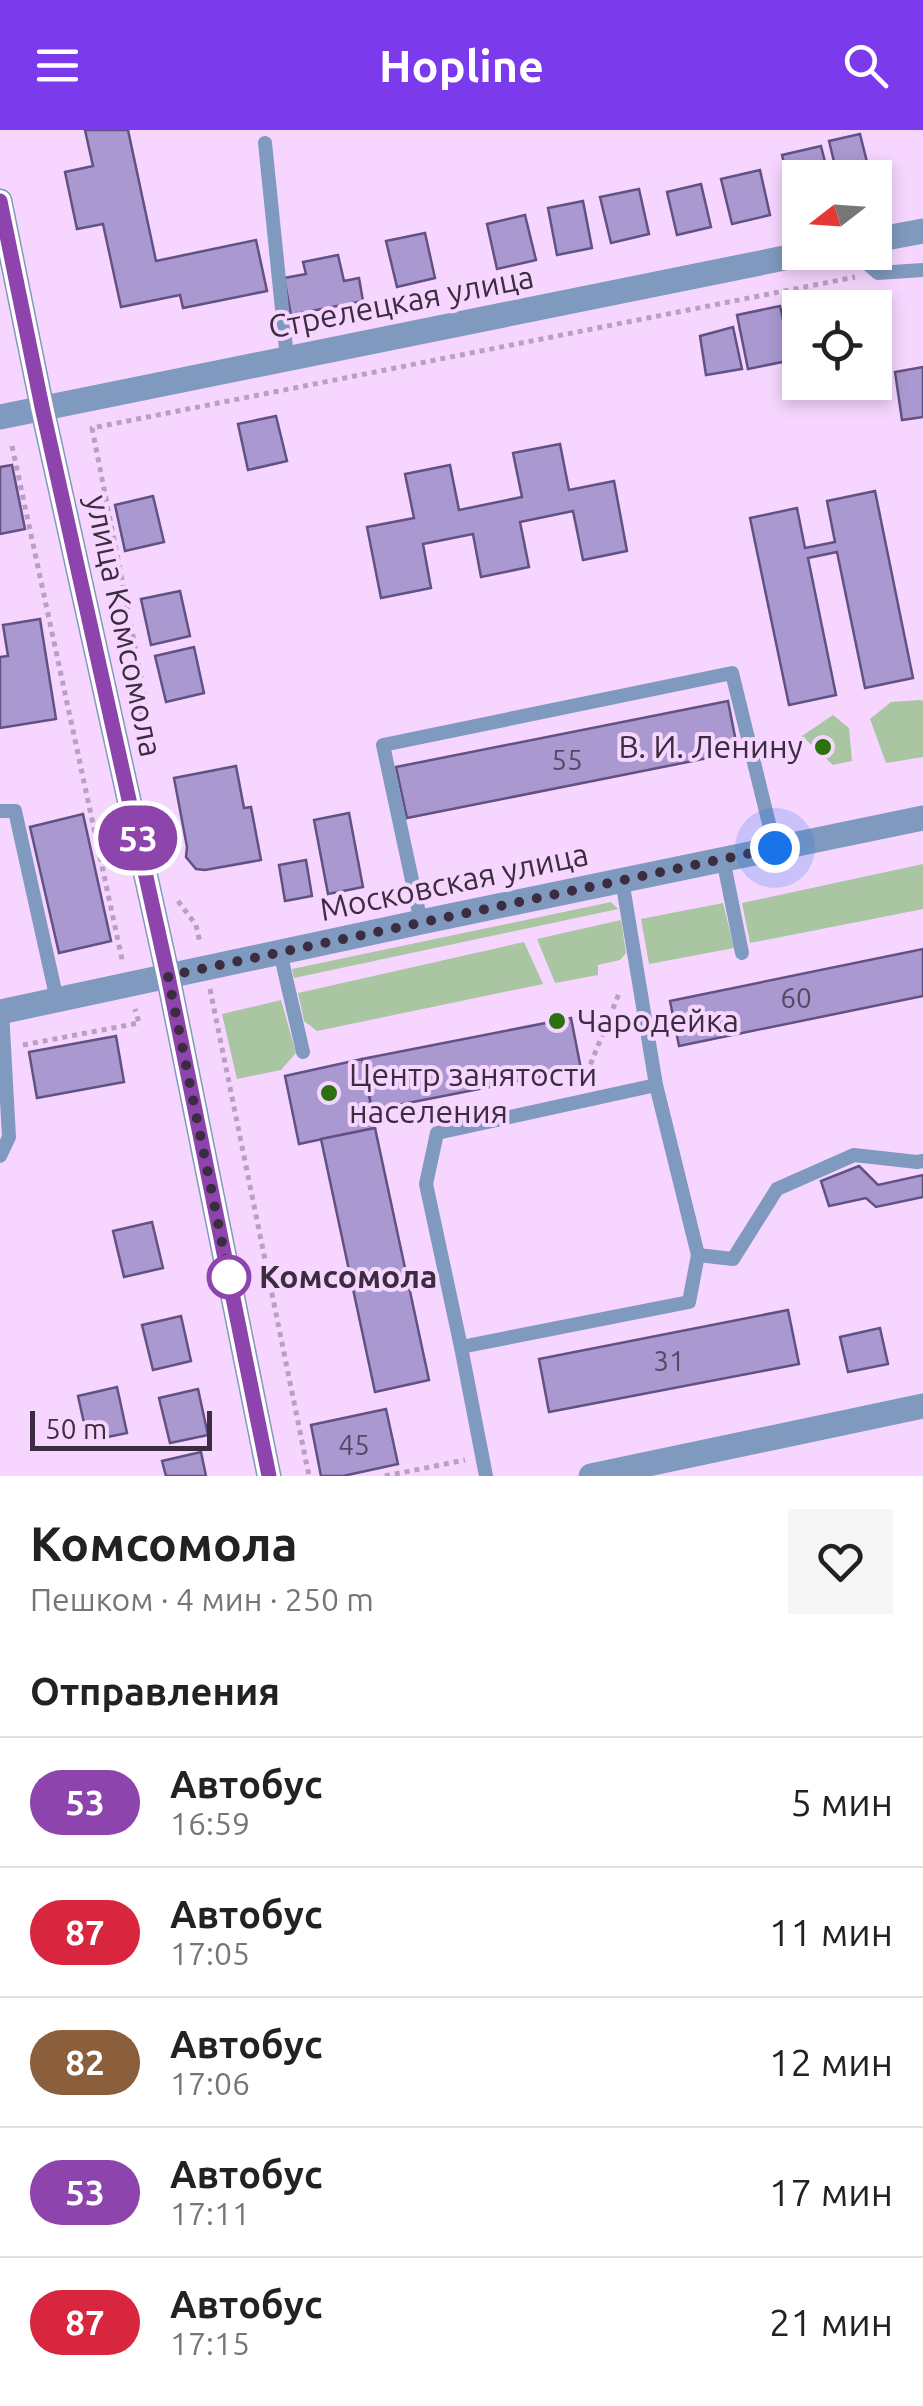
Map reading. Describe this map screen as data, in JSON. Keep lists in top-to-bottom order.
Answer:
{
  "streets": {
    "street": ["Стрелецкая улица", "улица Комсомола", "Московская улица"]
  },
  "crossings": [
    ["Стрелецкая улица", "улица Комсомола"],
    ["улица Комсомола", "Московская улица"]
  ],
  "places": [
    "В. И. Ленину",
    "Чародейка",
    "Центр занятости населения",
    "Комсомола"
  ],
  "lines": ["bus line 53"],
  "house_numbers": [
    "55",
    "60",
    "31",
    "45"
  ],
  "scale_bar": "50 m",
  "north": "left",
  "page": {
    "header": "Hopline",
    "on_map": "53",
    "scale": "50 m",
    "heading": [
      ["Комсомола", "Пешком · 4 мин · 250 m"],
      "Отправления"
    ],
    "list": [
      {
        "mark": "53",
        "name": "Автобус",
        "note": "16:59",
        "value": "5 мин"
      },
      {
        "mark": "87",
        "name": "Автобус",
        "note": "17:05",
        "value": "11 мин"
      },
      {
        "mark": "82",
        "name": "Автобус",
        "note": "17:06",
        "value": "12 мин"
      },
      {
        "mark": "53",
        "name": "Автобус",
        "note": "17:11",
        "value": "17 мин"
      },
      {
        "mark": "87",
        "name": "Автобус",
        "note": "17:15",
        "value": "21 мин"
      }
    ]
  }
}
